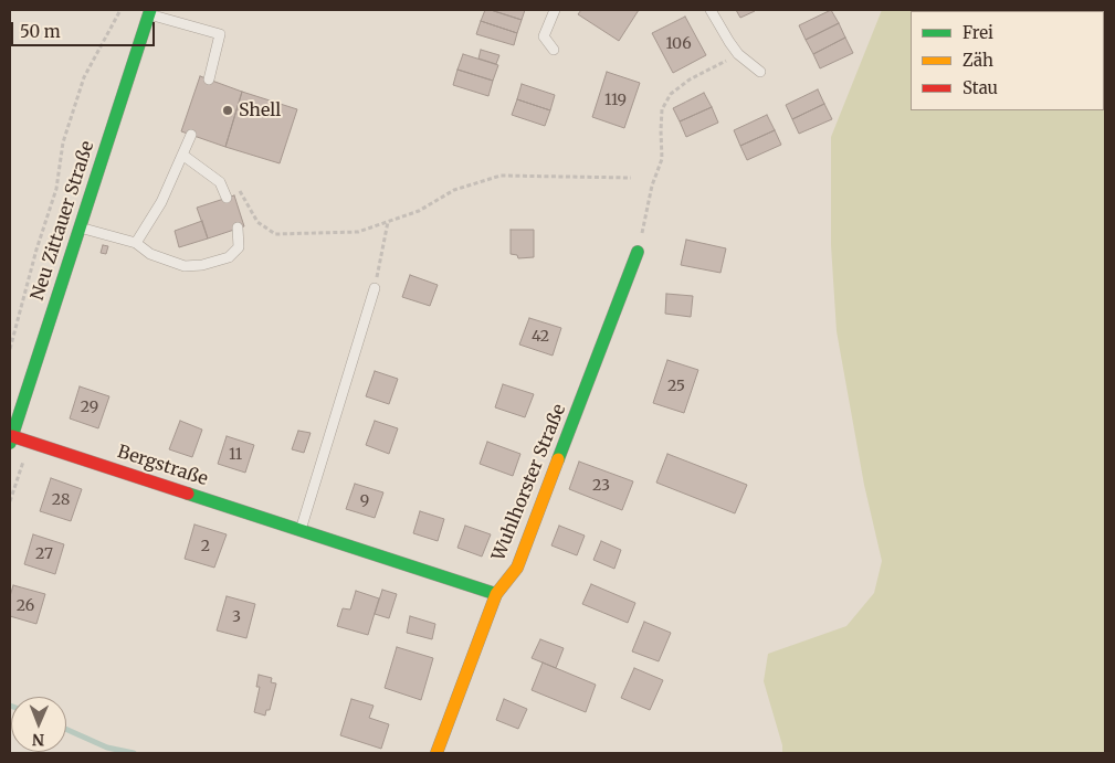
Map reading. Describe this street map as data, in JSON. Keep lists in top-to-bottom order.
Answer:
{
  "streets": {
    "street": ["Neu Zittauer Straße", "Bergstraße", "Wuhlhorster Straße"]
  },
  "crossings": [
    ["Neu Zittauer Straße", "Bergstraße"],
    ["Bergstraße", "Wuhlhorster Straße"]
  ],
  "places": ["Shell"],
  "house_numbers": [
    "106",
    "119",
    "42",
    "25",
    "29",
    "11",
    "23",
    "28",
    "9",
    "2",
    "27",
    "26",
    "3"
  ],
  "legend": ["Frei", "Zäh", "Stau"],
  "scale_bar": "50 m",
  "north": "bottom"
}
